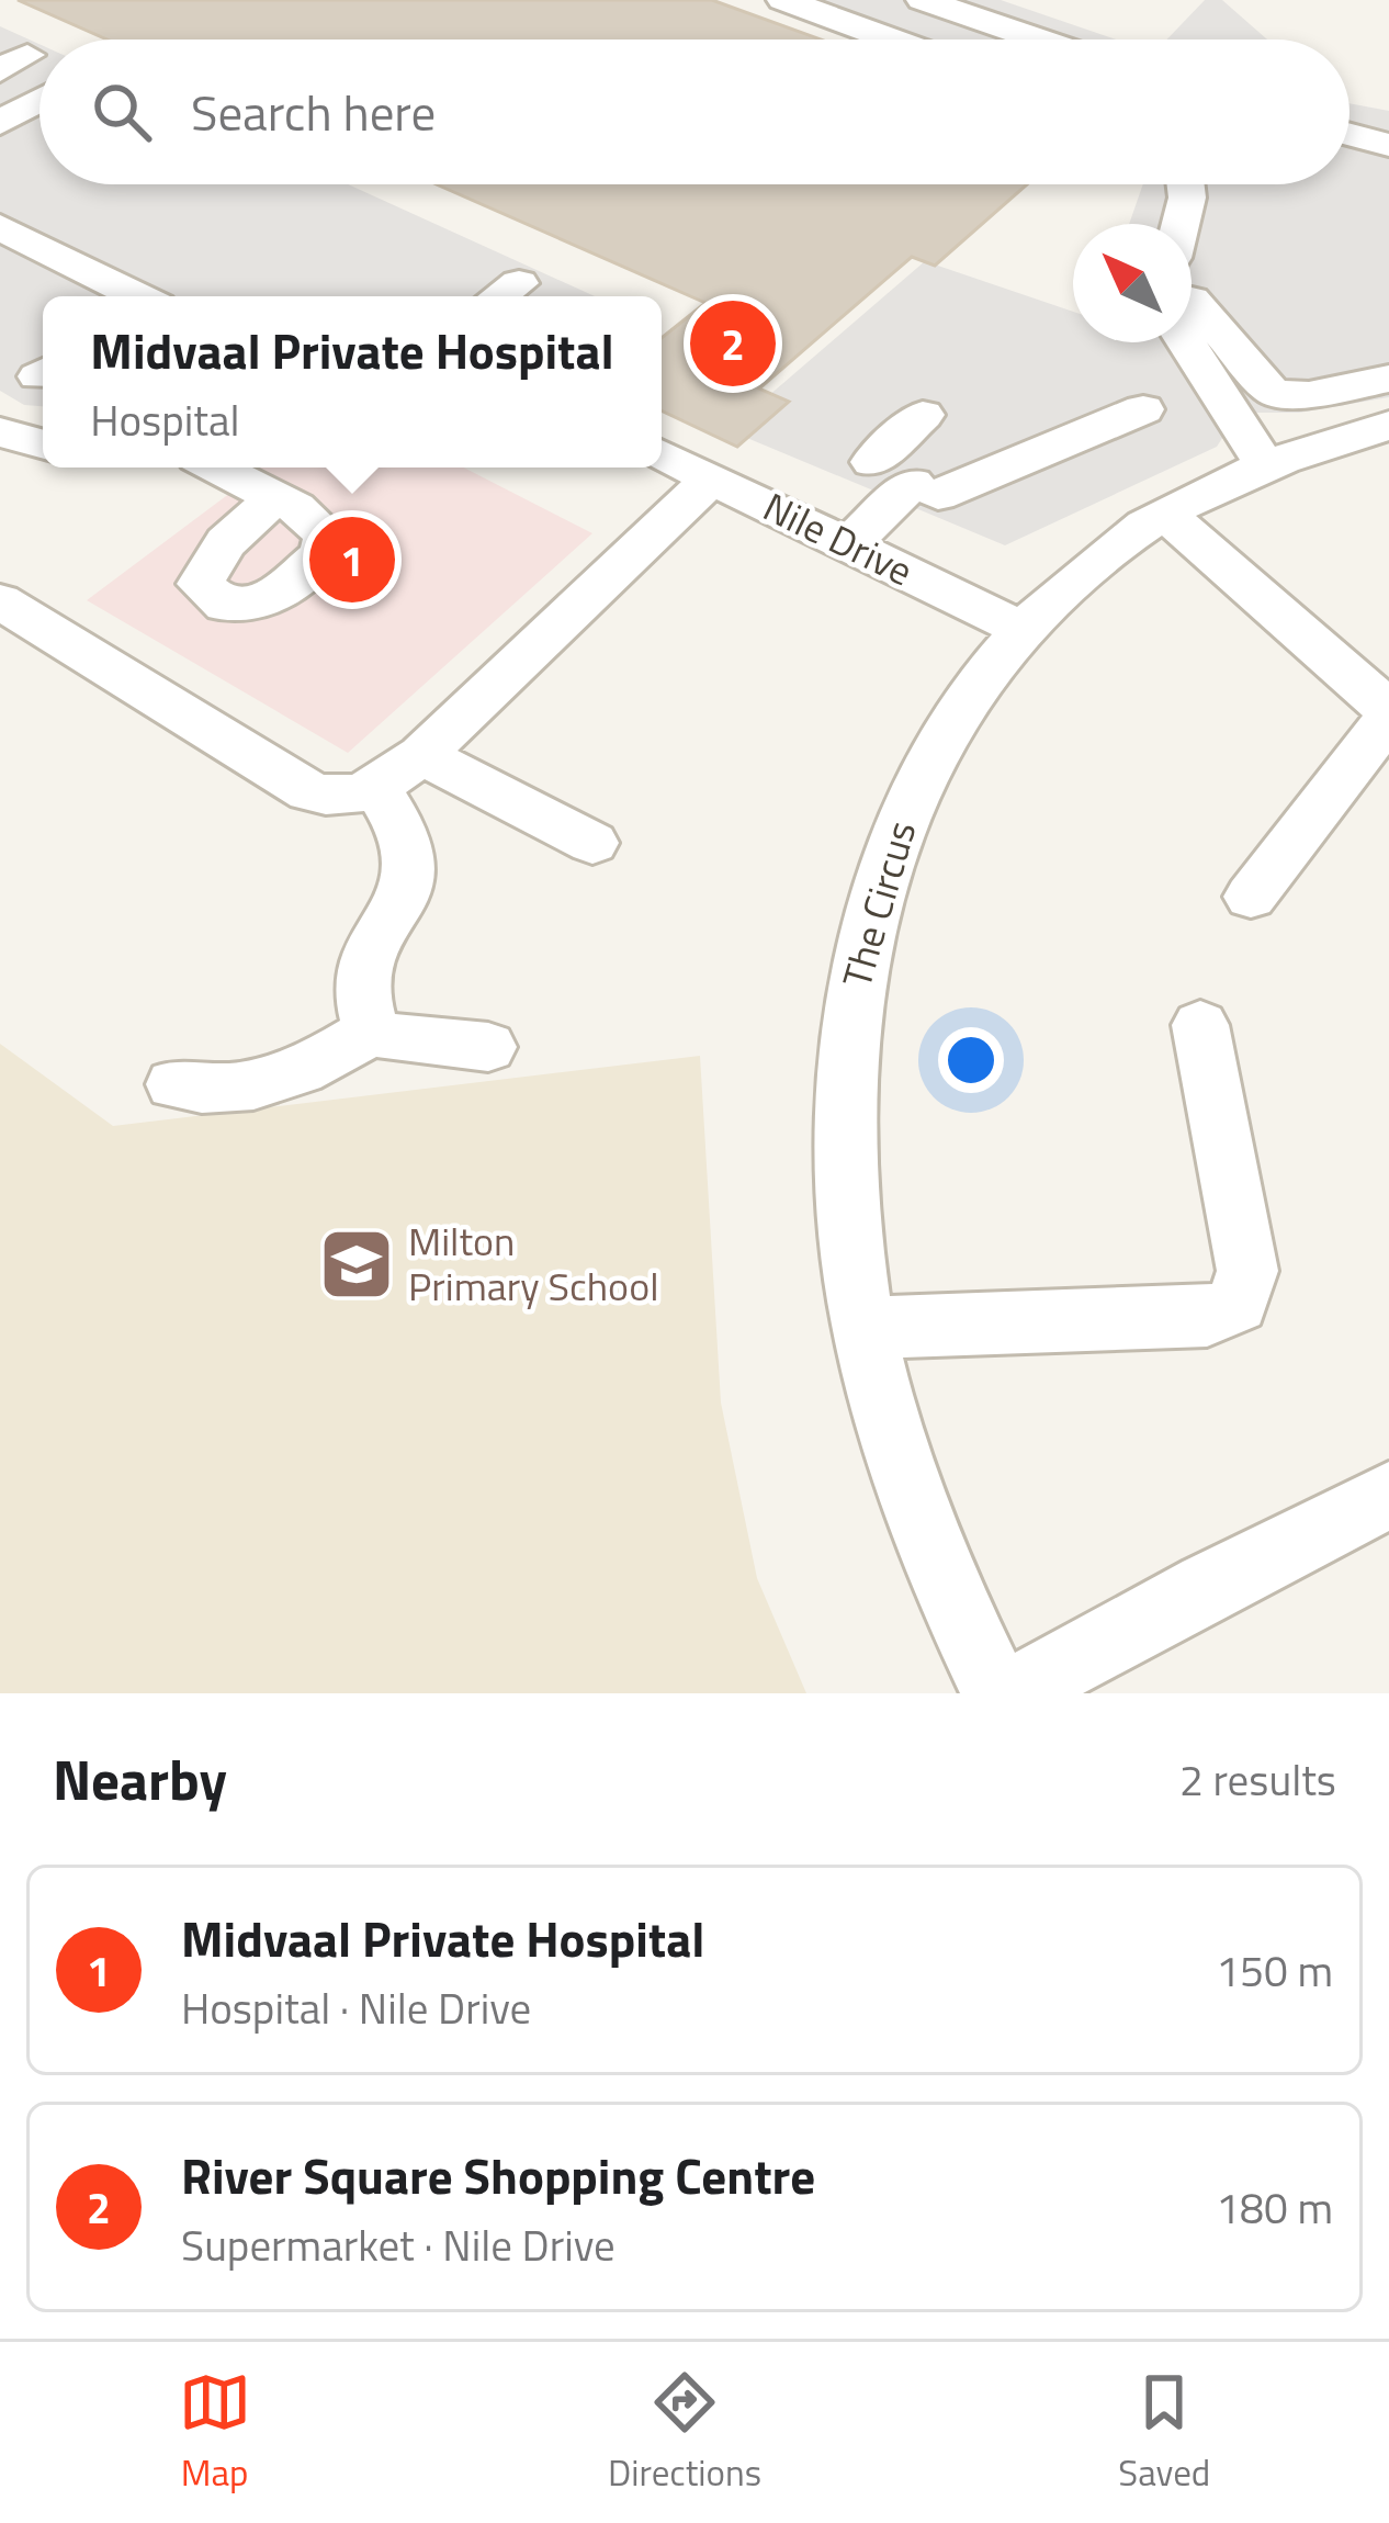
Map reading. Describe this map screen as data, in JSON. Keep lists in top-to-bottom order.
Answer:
{
  "streets": {
    "street": ["Nile Drive", "The Circus"]
  },
  "crossings": [
    ["Nile Drive", "The Circus"]
  ],
  "places": {
    "school or university": ["Milton Primary School"]
  },
  "north": "top left",
  "page": {
    "search": "Search here",
    "pins": ["2", "1"],
    "popup": ["Midvaal Private Hospital", "Hospital"],
    "heading": ["Nearby", "2 results"],
    "list": [
      {
        "mark": "1",
        "name": "Midvaal Private Hospital",
        "note": "Hospital · Nile Drive",
        "value": "150 m"
      },
      {
        "mark": "2",
        "name": "River Square Shopping Centre",
        "note": "Supermarket · Nile Drive",
        "value": "180 m"
      }
    ],
    "nav": ["Map", "Directions", "Saved"]
  }
}
